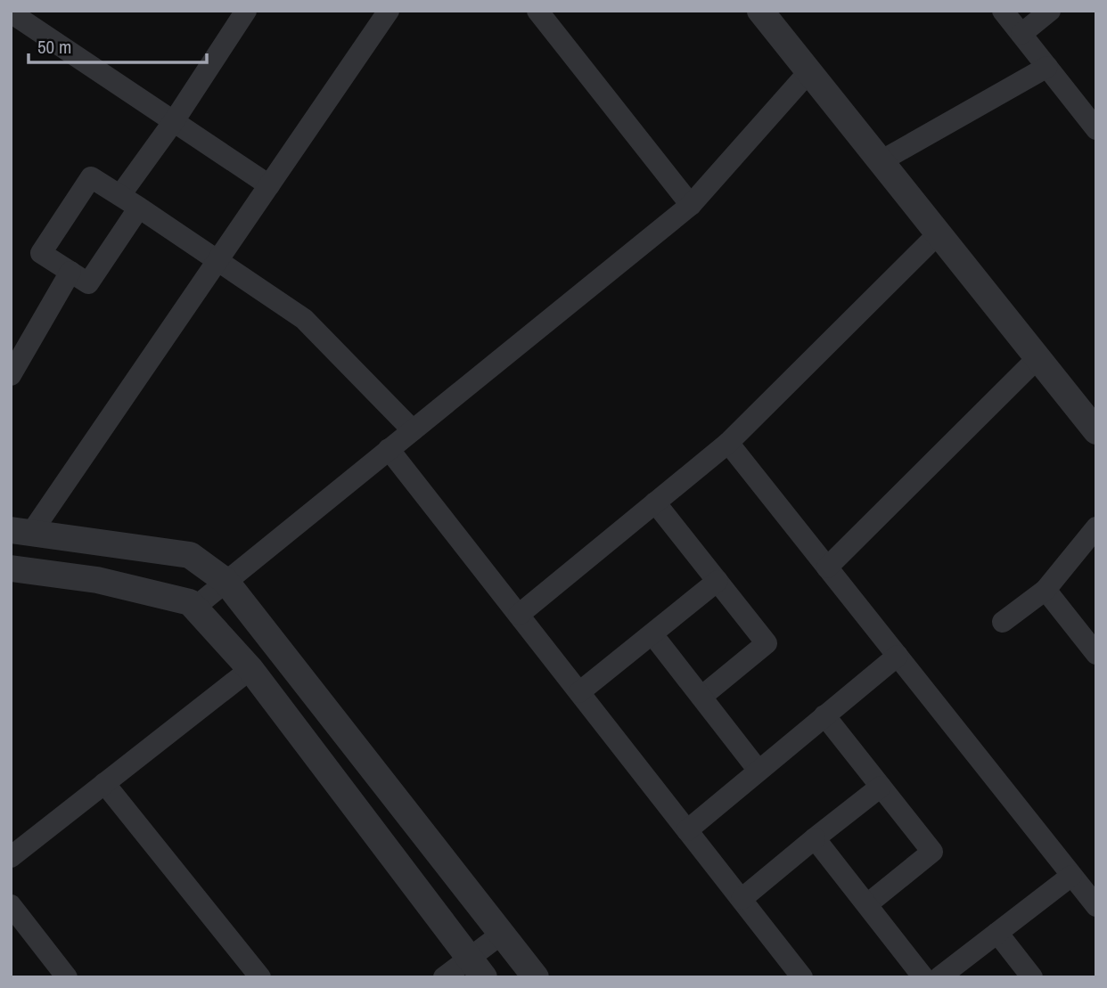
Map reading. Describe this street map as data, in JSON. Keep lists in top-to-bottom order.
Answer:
{
  "scale_bar": "50 m"
}
